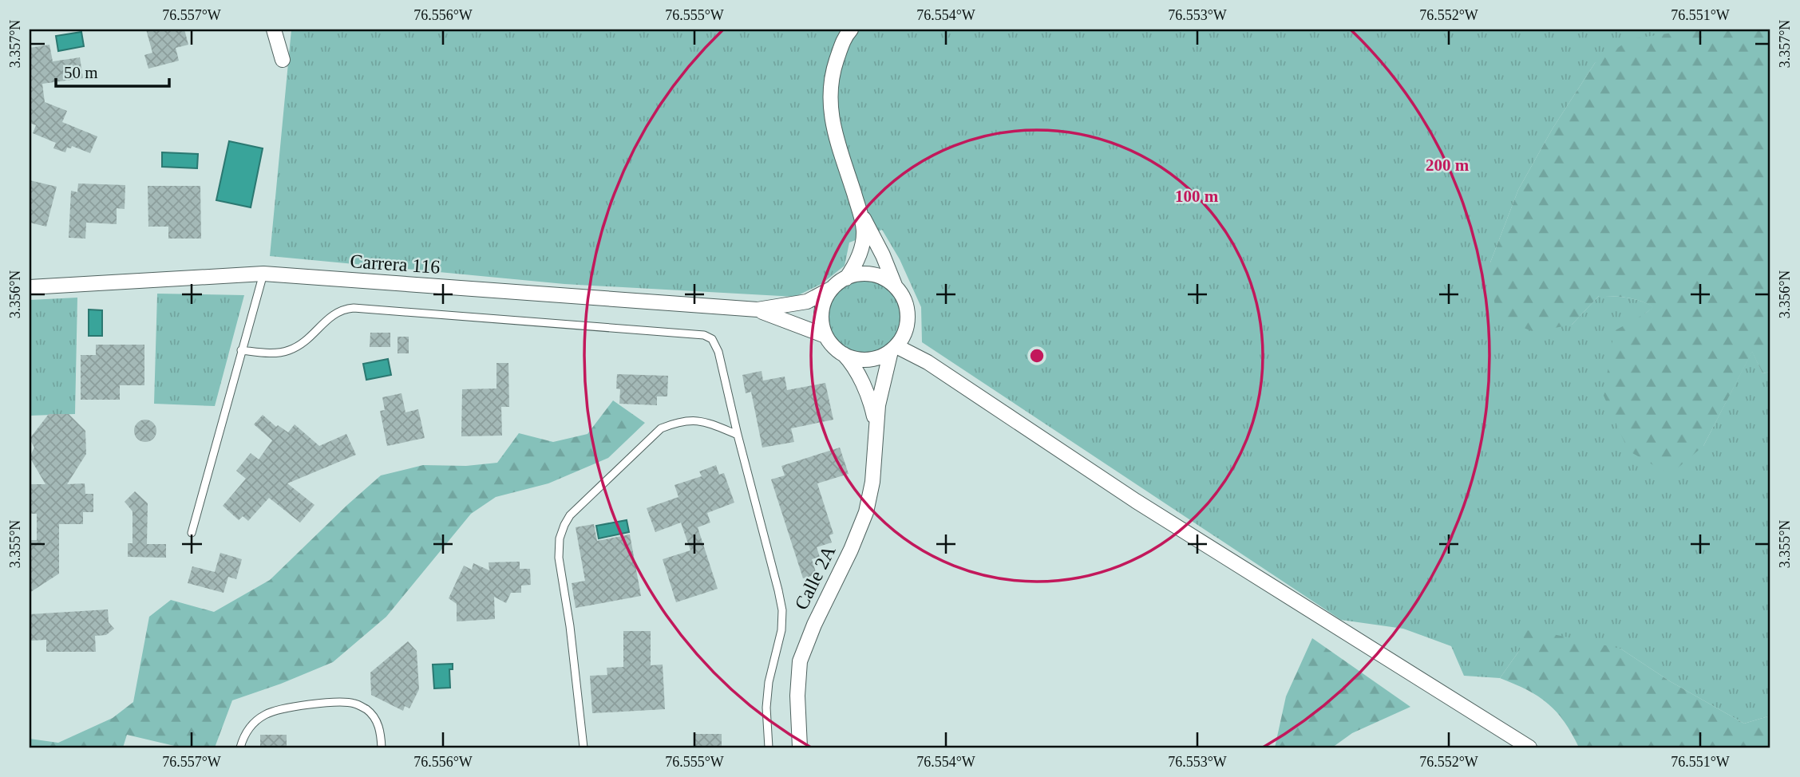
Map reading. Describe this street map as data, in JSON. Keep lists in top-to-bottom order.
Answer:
{
  "streets": {
    "street": ["Carrera 116", "Calle 2A"]
  },
  "crossings": [
    ["Carrera 116", "Calle 2A"]
  ],
  "scale_bar": "50 m",
  "coordinates": [
    "76.557°W",
    "76.556°W",
    "76.555°W",
    "76.554°W",
    "76.553°W",
    "76.552°W",
    "76.551°W",
    "3.357°N",
    "3.356°N",
    "3.355°N"
  ],
  "rings": ["200 m", "100 m"]
}
